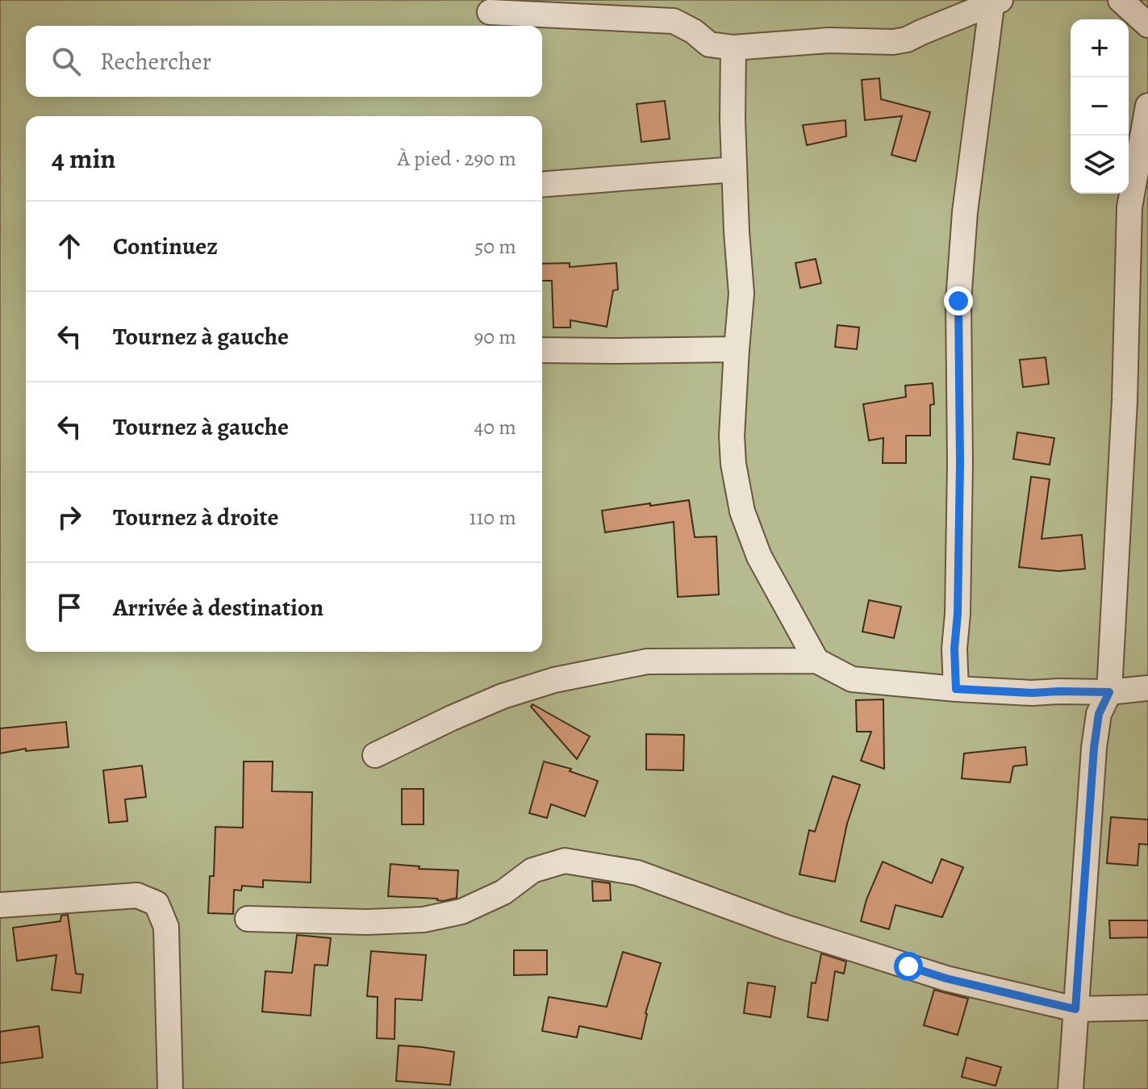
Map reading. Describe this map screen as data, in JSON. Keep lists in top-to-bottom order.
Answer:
{
  "page": {
    "map_buttons": ["+", "−"],
    "search": "Rechercher",
    "heading": ["4 min", "À pied · 290 m"],
    "list": [
      ["Continuez", "50 m"],
      ["Tournez à gauche", "90 m"],
      ["Tournez à gauche", "40 m"],
      ["Tournez à droite", "110 m"],
      "Arrivée à destination"
    ]
  }
}
